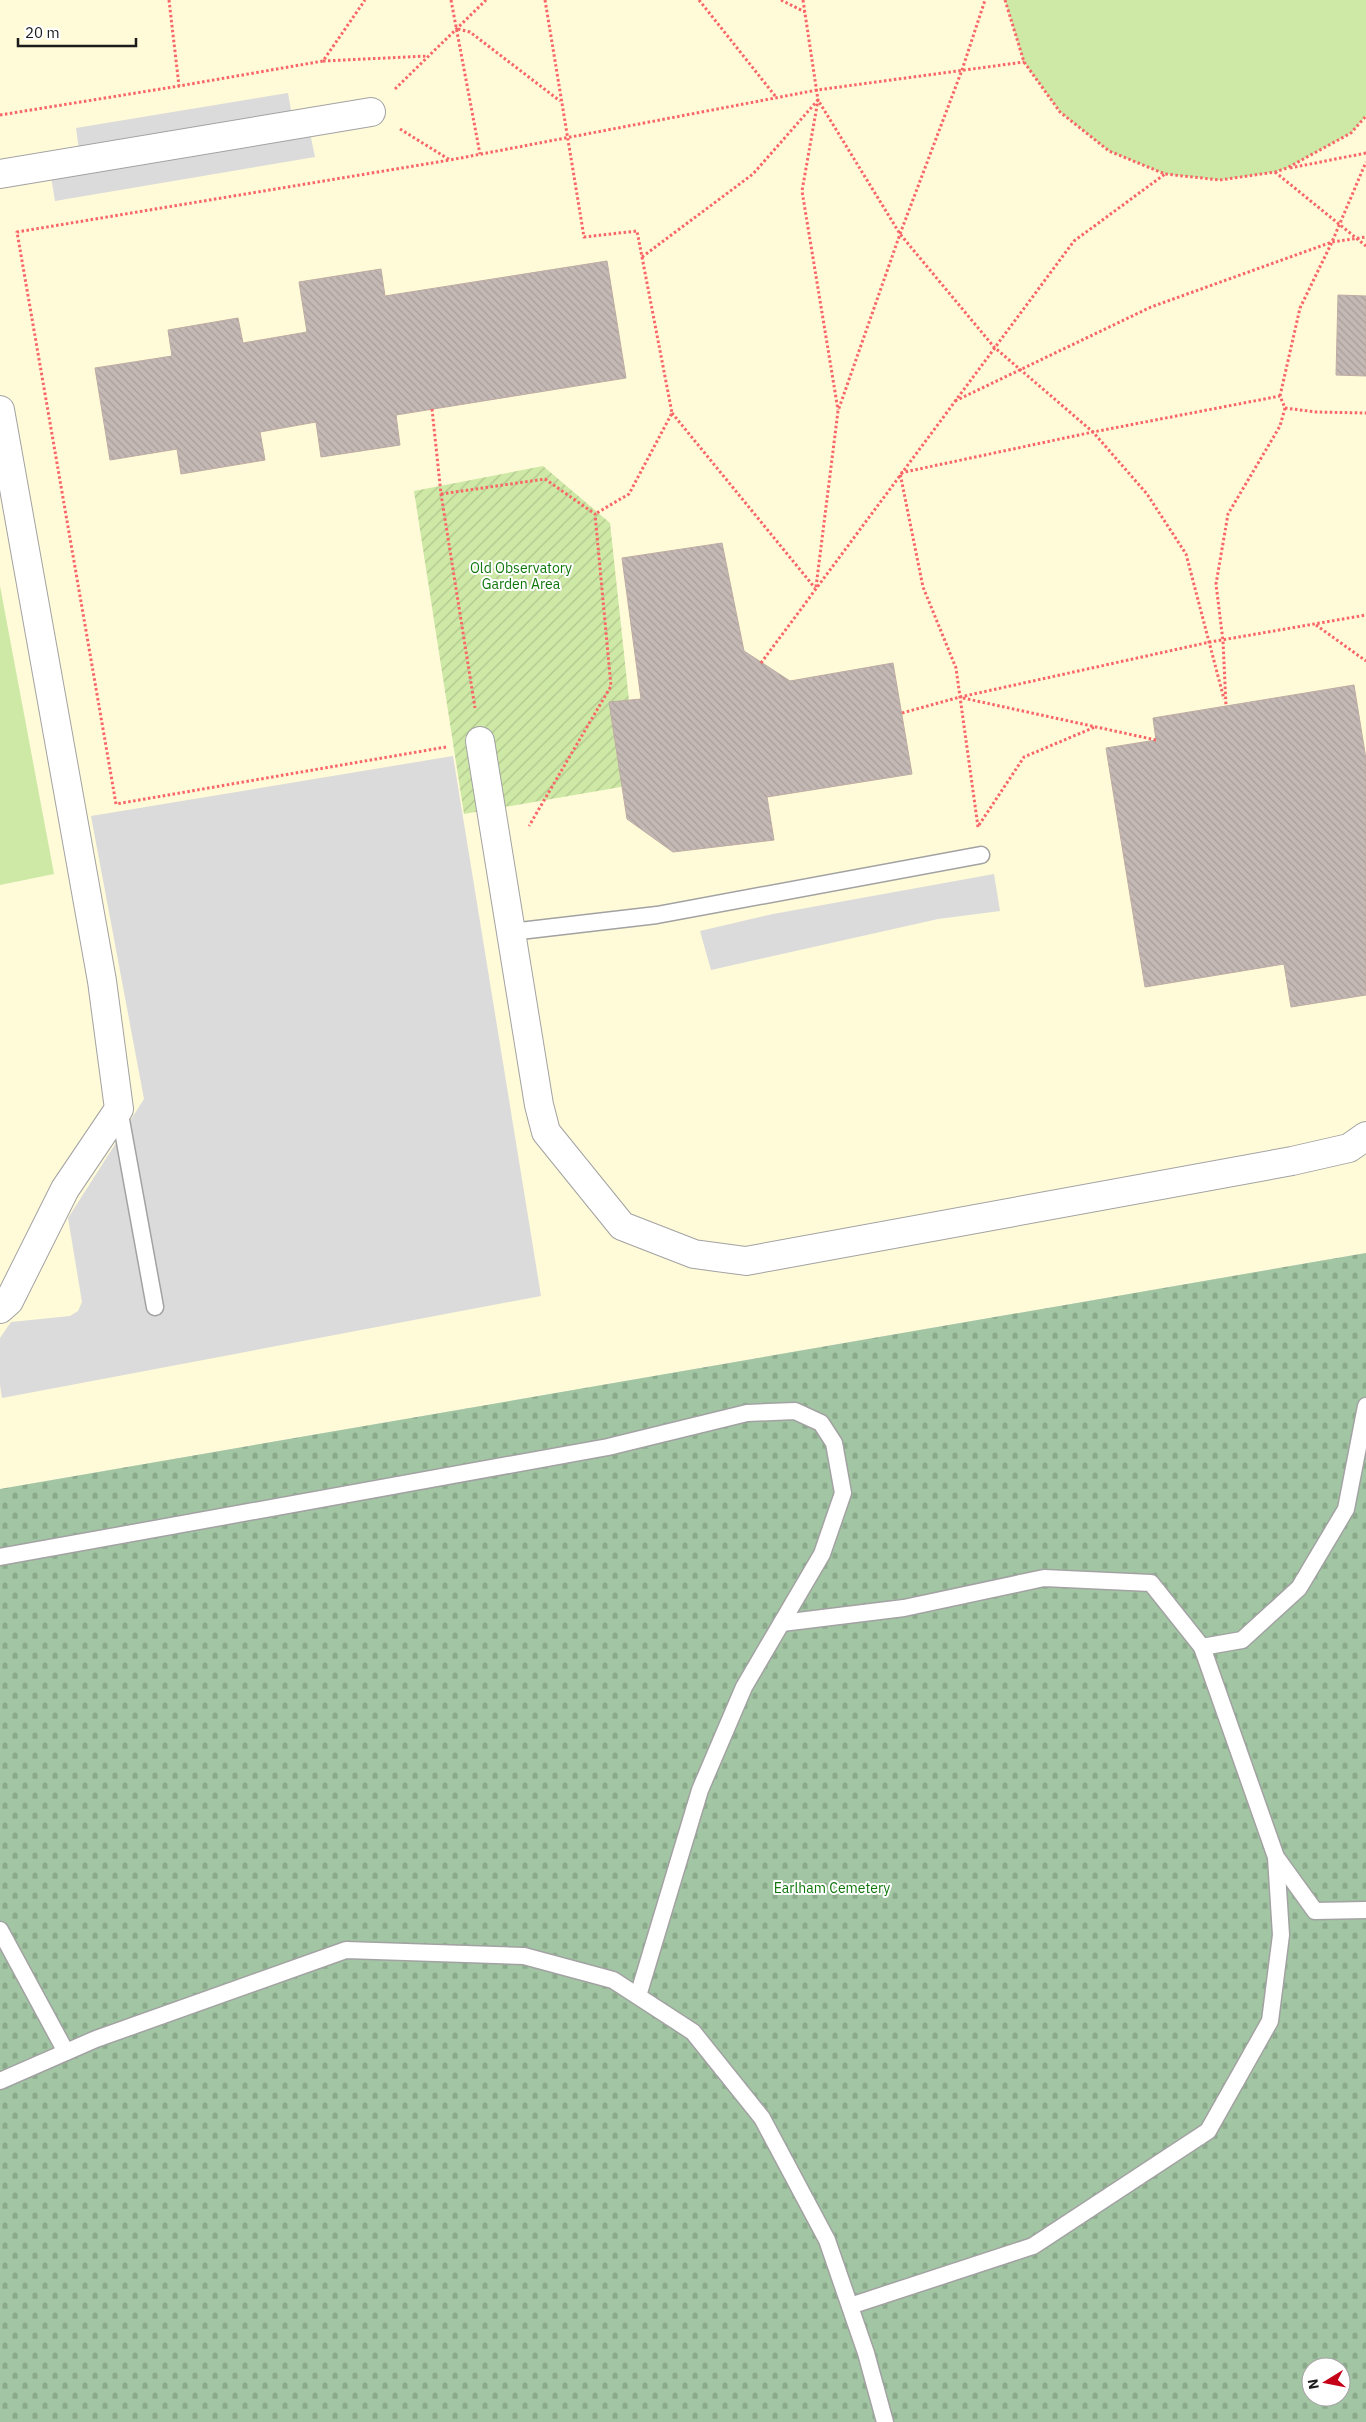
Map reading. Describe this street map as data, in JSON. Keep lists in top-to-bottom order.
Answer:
{
  "parks": ["Old Observatory Garden Area", "Earlham Cemetery"],
  "scale_bar": "20 m",
  "north": "left"
}
